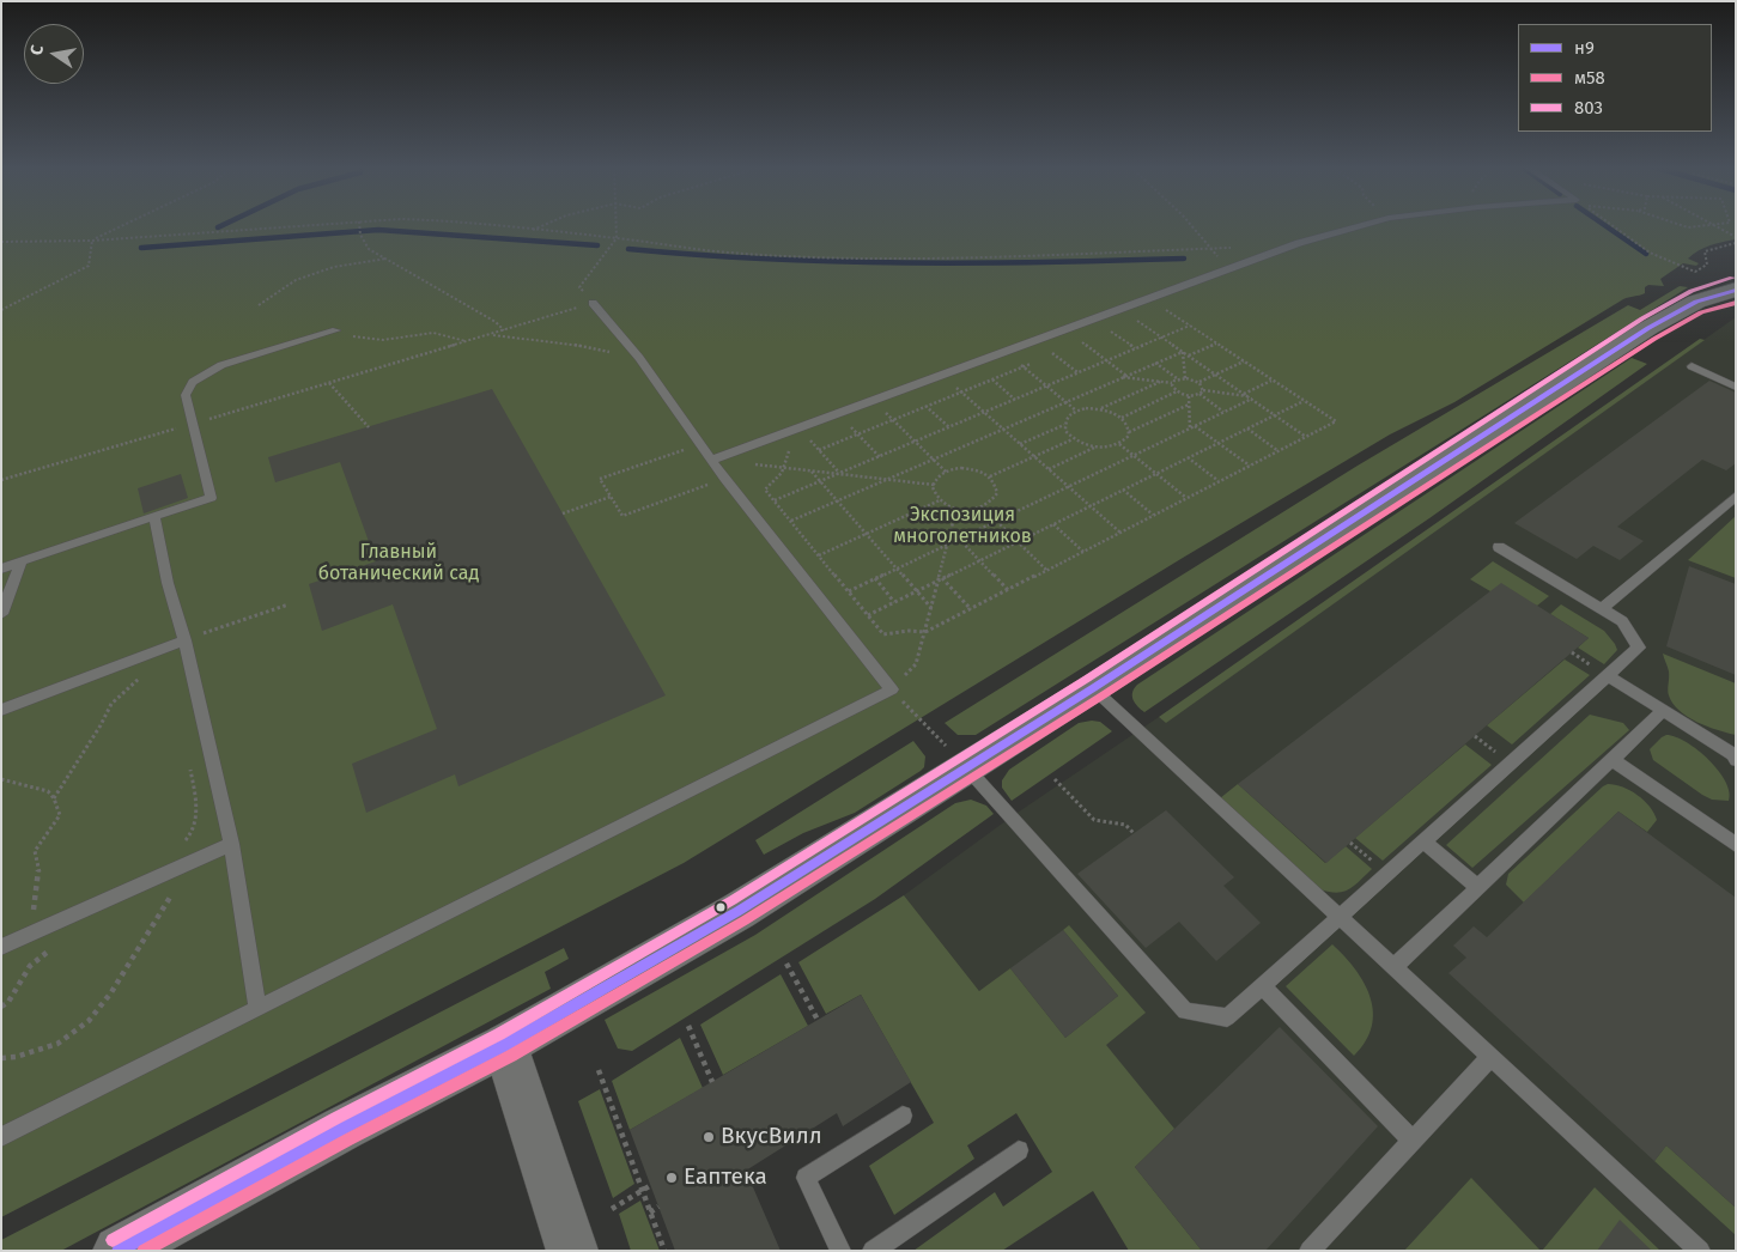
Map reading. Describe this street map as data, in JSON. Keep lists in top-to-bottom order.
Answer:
{
  "parks": ["Экспозиция многолетников", "Главный ботанический сад"],
  "places": ["ВкусВилл", "Еаптека"],
  "lines": ["transit line 803", "transit line н9", "transit line м58"],
  "legend": ["н9", "м58", "803"],
  "north": "left"
}
